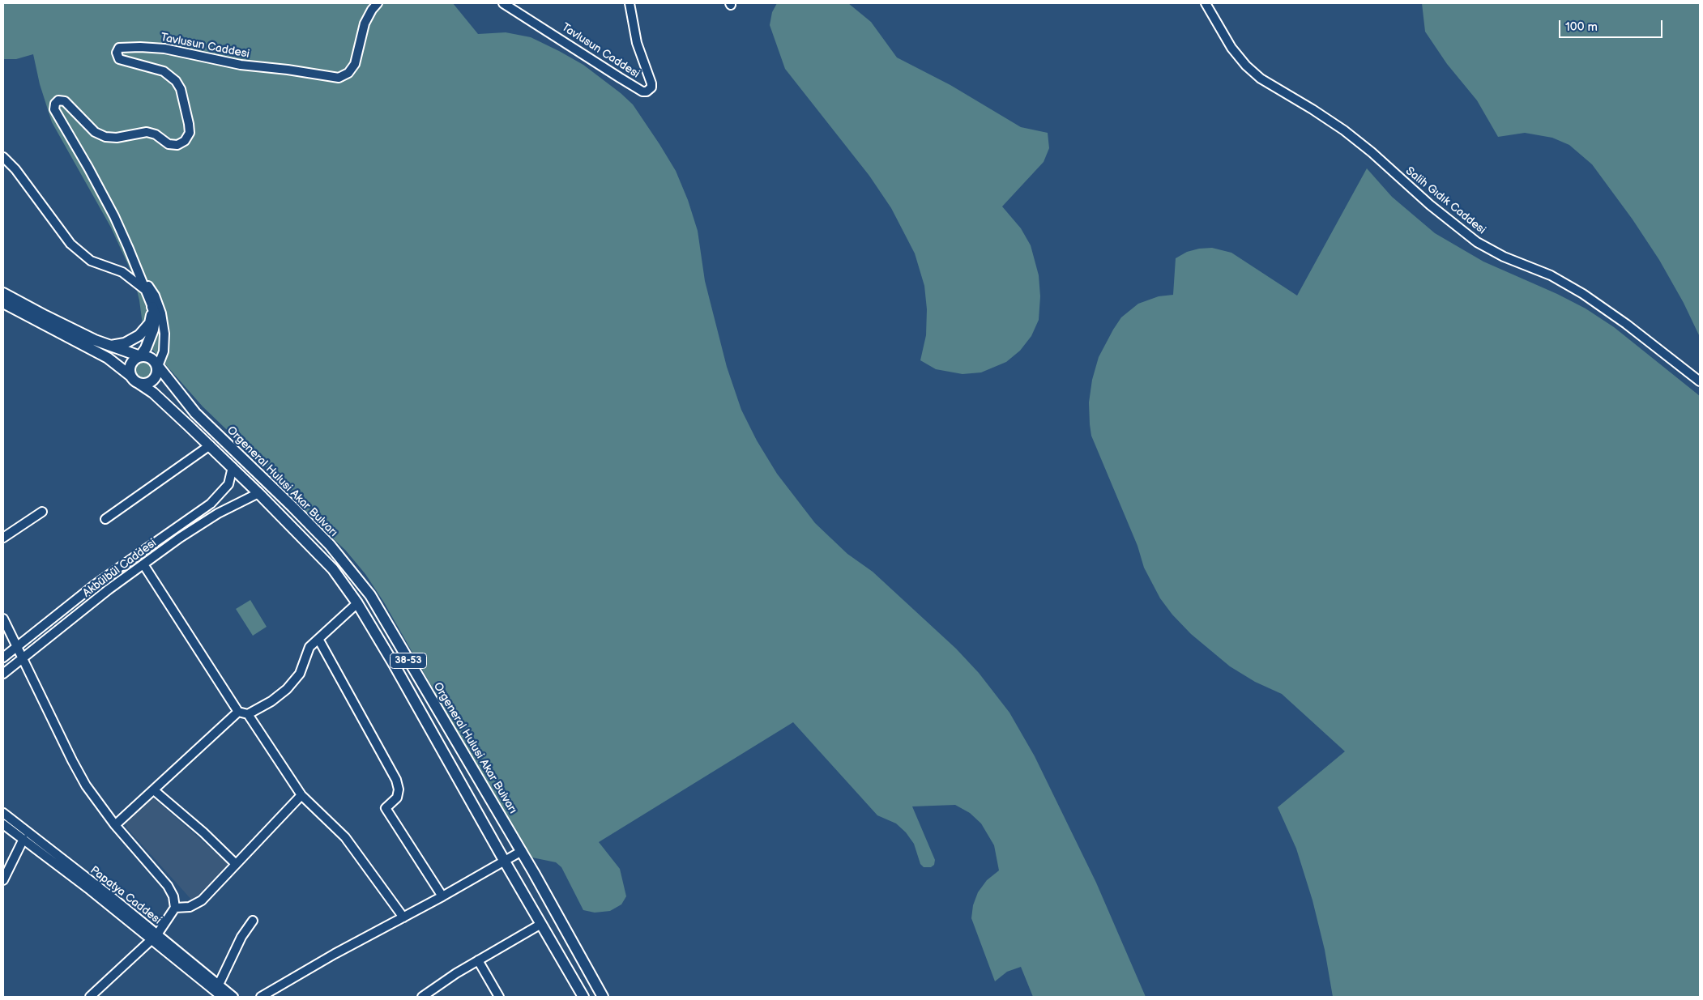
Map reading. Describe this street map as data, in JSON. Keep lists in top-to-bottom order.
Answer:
{
  "streets": {
    "main road": ["Orgeneral Hulusi Akar Bulvarı", "38-53"],
    "street": [
      "Tavlusun Caddesi",
      "Salih Gıdık Caddesi",
      "Akbülbül Caddesi",
      "Papatya Caddesi"
    ]
  },
  "crossings": [
    ["Tavlusun Caddesi", "Orgeneral Hulusi Akar Bulvarı"]
  ],
  "scale_bar": "100 m"
}
